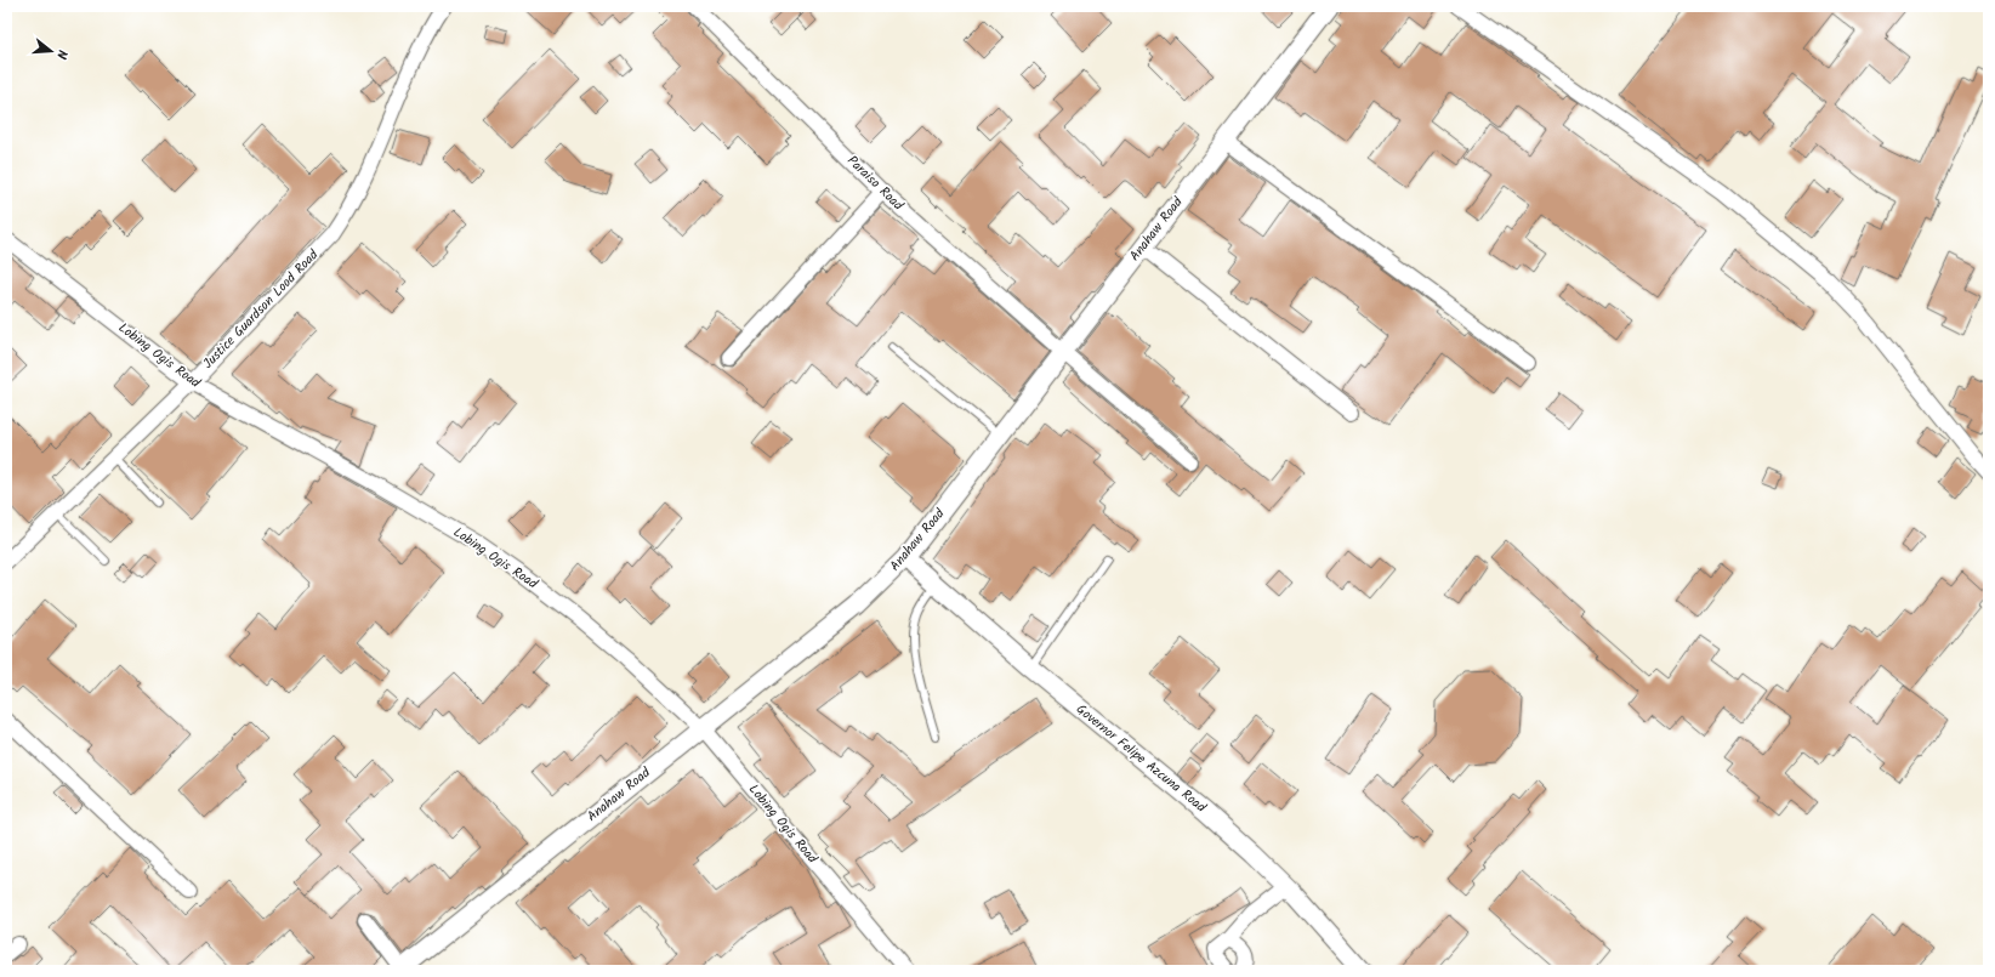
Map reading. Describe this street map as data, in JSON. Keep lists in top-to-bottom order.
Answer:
{
  "streets": {
    "street": [
      "Paraiso Road",
      "Anahaw Road",
      "Justice Guardson Lood Road",
      "Lobing Ogis Road",
      "Governor Felipe Azcuna Road"
    ]
  },
  "crossings": [
    ["Paraiso Road", "Anahaw Road"],
    ["Anahaw Road", "Lobing Ogis Road"],
    ["Anahaw Road", "Governor Felipe Azcuna Road"],
    ["Justice Guardson Lood Road", "Lobing Ogis Road"]
  ],
  "north": "right"
}
